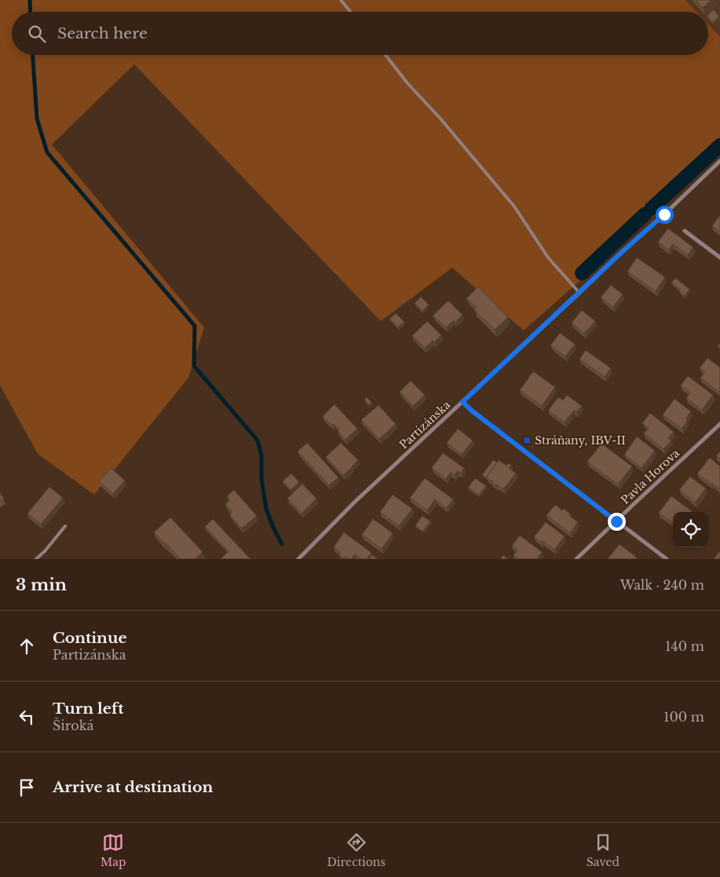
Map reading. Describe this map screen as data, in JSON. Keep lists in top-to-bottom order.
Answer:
{
  "streets": {
    "street": ["Partizánska", "Pavla Horova"]
  },
  "places": {
    "transit": ["Stráňany, IBV-II"]
  },
  "page": {
    "search": "Search here",
    "heading": ["3 min", "Walk · 240 m"],
    "list": [
      ["Continue", "Partizánska", "140 m"],
      ["Turn left", "Široká", "100 m"],
      "Arrive at destination"
    ],
    "nav": ["Map", "Directions", "Saved"]
  }
}
